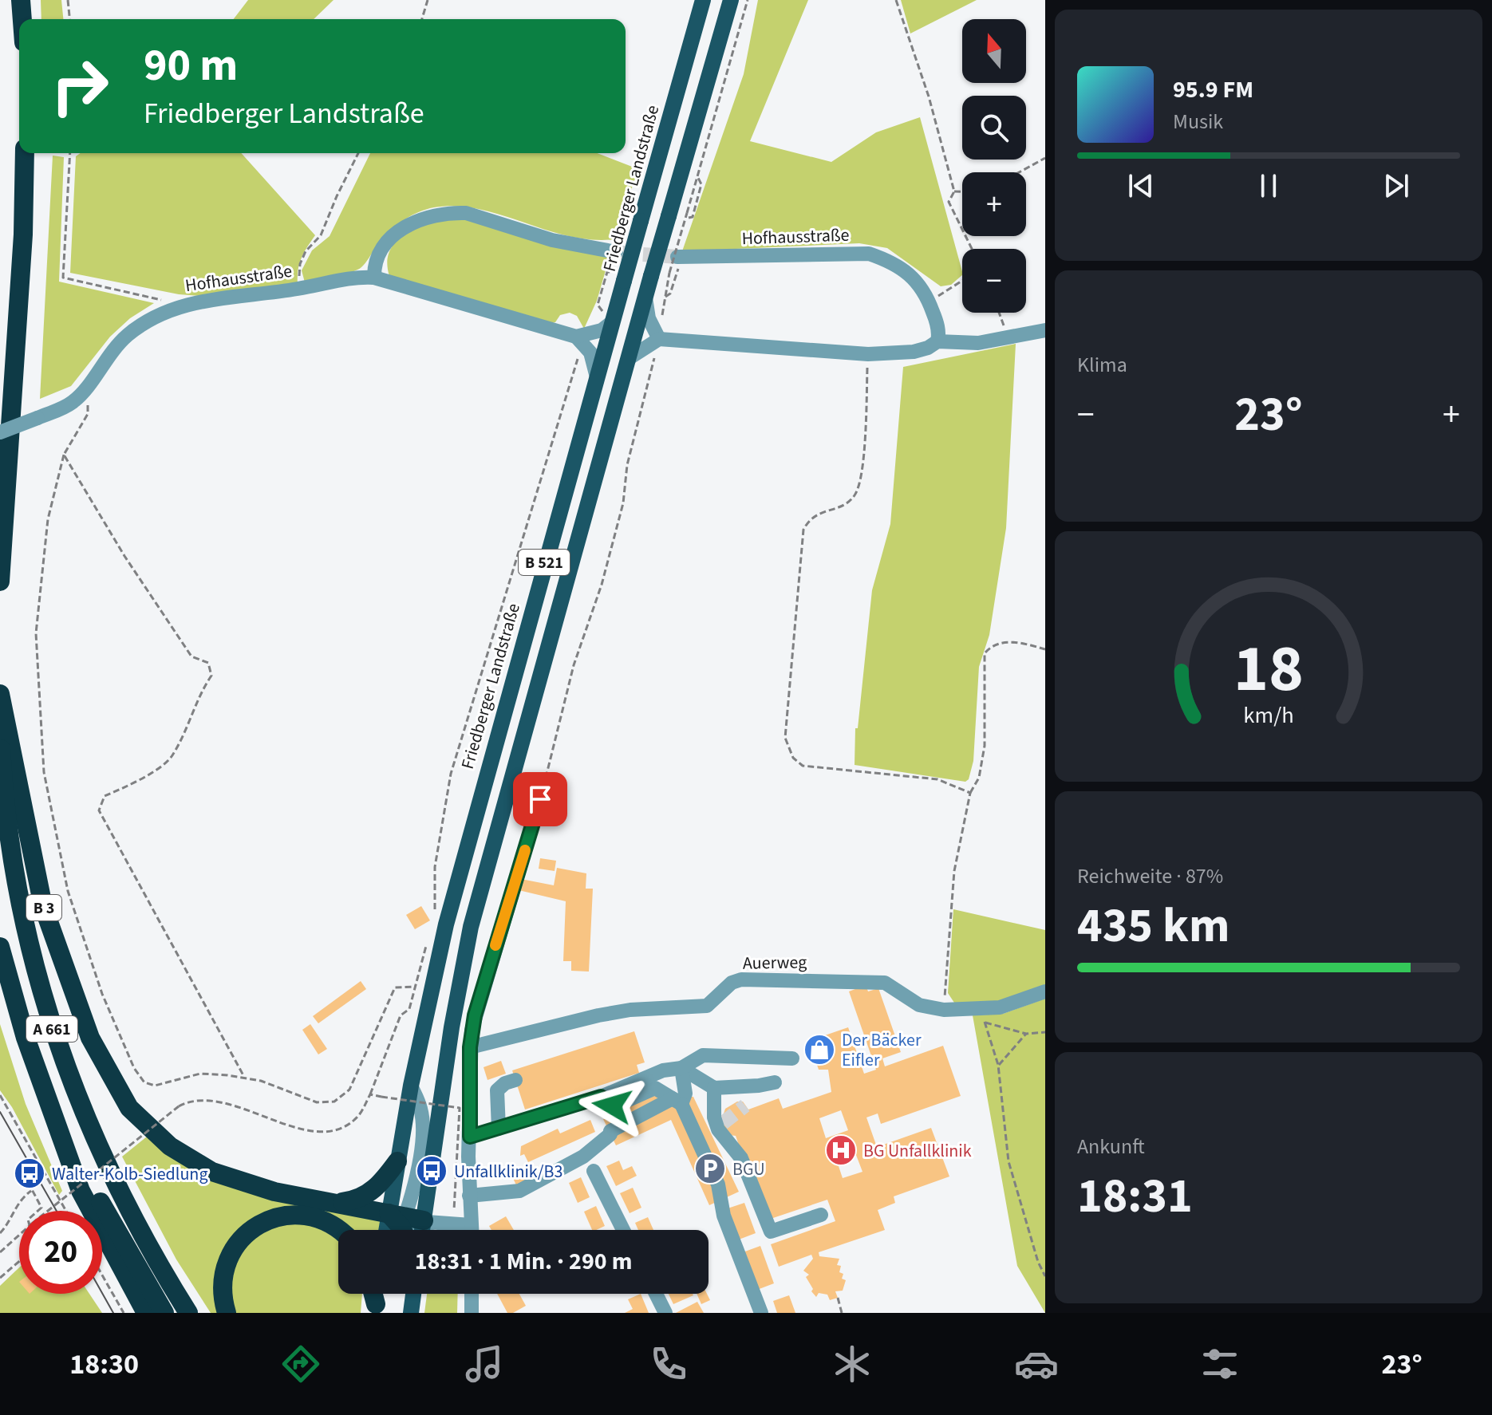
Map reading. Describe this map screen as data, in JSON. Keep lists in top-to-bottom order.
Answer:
{
  "streets": {
    "highway": ["B 3", "A 661"],
    "main road": ["Friedberger Landstraße", "B 521"],
    "street": ["Hofhausstraße", "Auerweg"]
  },
  "crossings": [
    ["Friedberger Landstraße", "B 521"]
  ],
  "places": {
    "shop": ["Der Bäcker Eifler"],
    "hospital": ["BG Unfallklinik"],
    "parking": ["BGU"],
    "bus stop": ["Unfallklinik/B3", "Walter-Kolb-Siedlung"]
  },
  "north": "top",
  "page": {
    "map_buttons": ["+", "−"],
    "turn": ["90 m", "Friedberger Landstraße"],
    "song": ["95.9 FM", "Musik"],
    "tile": [
      "Klima",
      ["Reichweite · 87%", "435 km"],
      ["Ankunft", "18:31"]
    ],
    "heat": ["−", "23°", "+"],
    "limit": "20",
    "trip": "18:31 · 1 Min. · 290 m",
    "tabs": ["18:30", "23°"],
    "gauge": ["18", "km/h"]
  }
}
